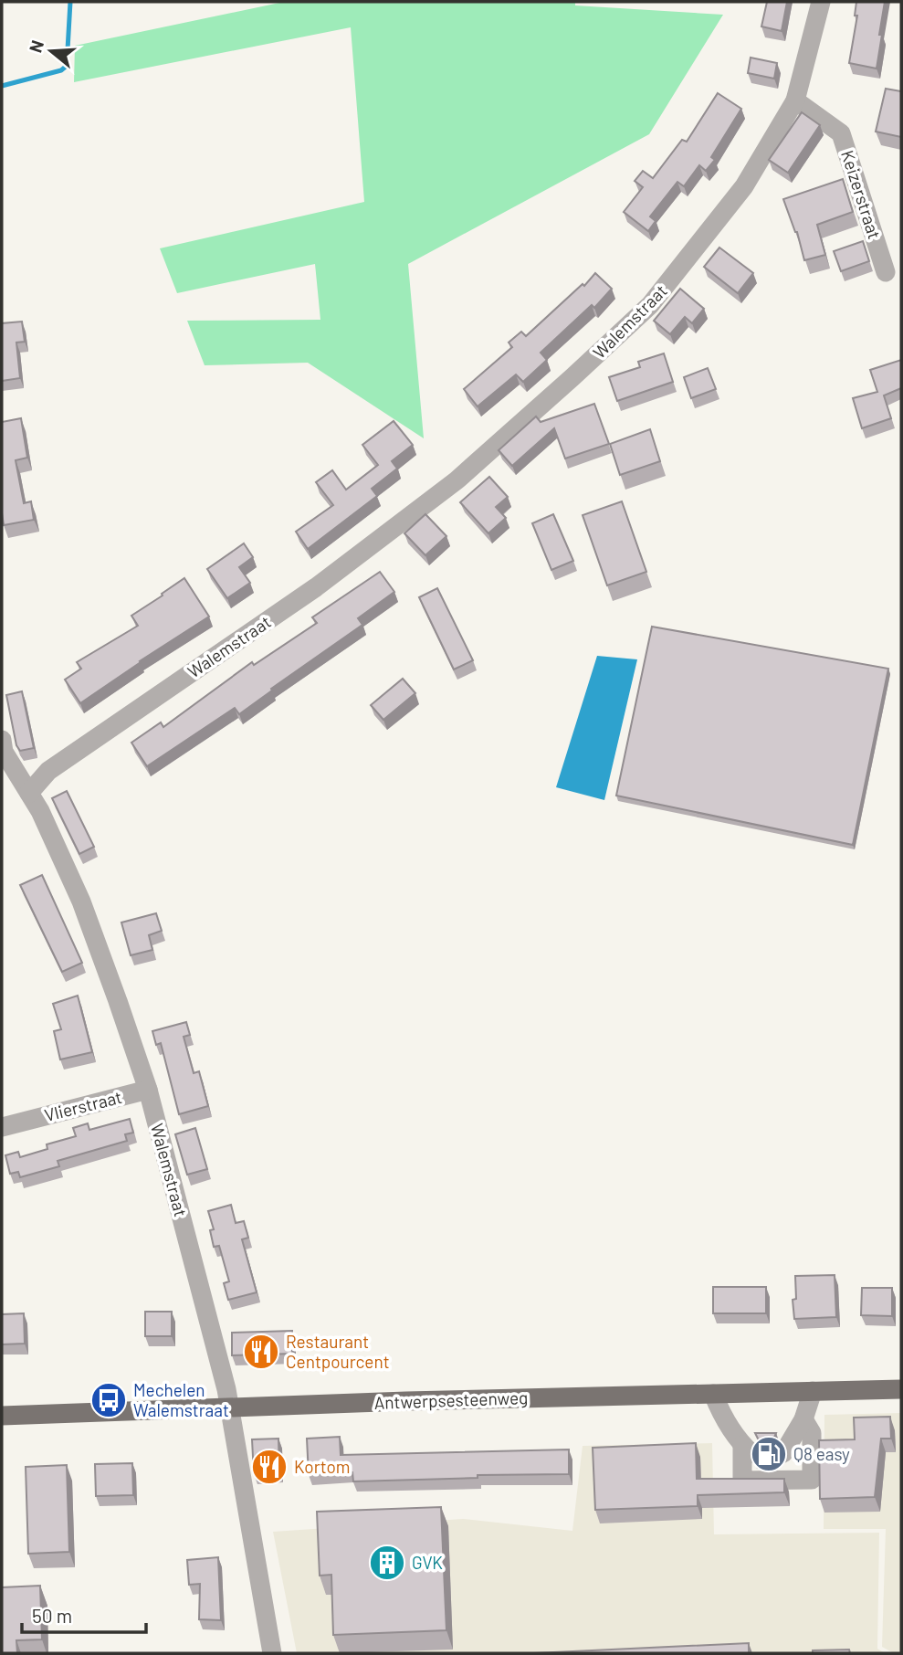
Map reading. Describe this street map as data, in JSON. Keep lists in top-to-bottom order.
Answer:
{
  "streets": {
    "main road": ["Antwerpsesteenweg"],
    "street": ["Keizerstraat", "Walemstraat", "Vlierstraat"]
  },
  "crossings": [
    ["Keizerstraat", "Walemstraat"],
    ["Walemstraat", "Vlierstraat"],
    ["Walemstraat", "Antwerpsesteenweg"]
  ],
  "places": {
    "restaurant": ["Restaurant Centpourcent", "Kortom"],
    "bus stop": ["Mechelen Walemstraat"],
    "fuel station": ["Q8 easy"],
    "building": ["GVK"]
  },
  "scale_bar": "50 m",
  "north": "left"
}
